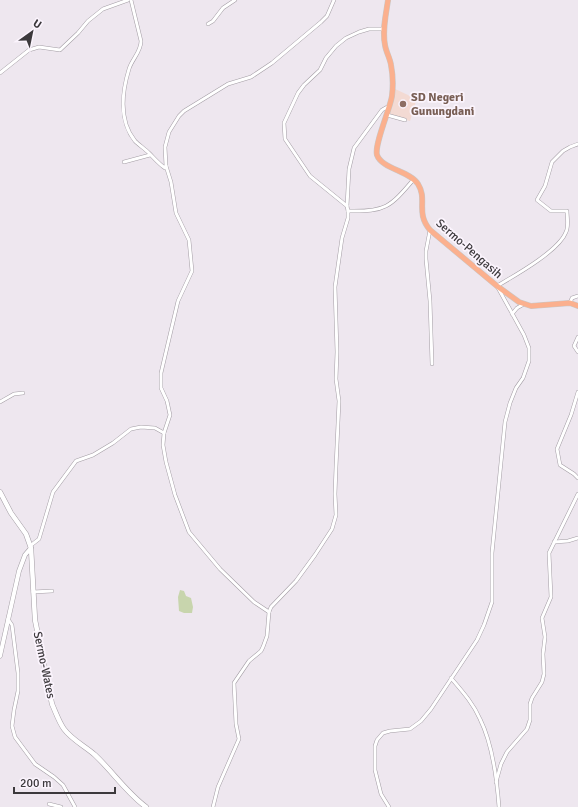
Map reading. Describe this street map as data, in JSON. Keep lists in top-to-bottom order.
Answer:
{
  "streets": {
    "main road": ["Sermo-Pengasih", "Sermo-Wates"]
  },
  "places": ["SD Negeri Gunungdani"],
  "scale_bar": "200 m",
  "north": "top right"
}
